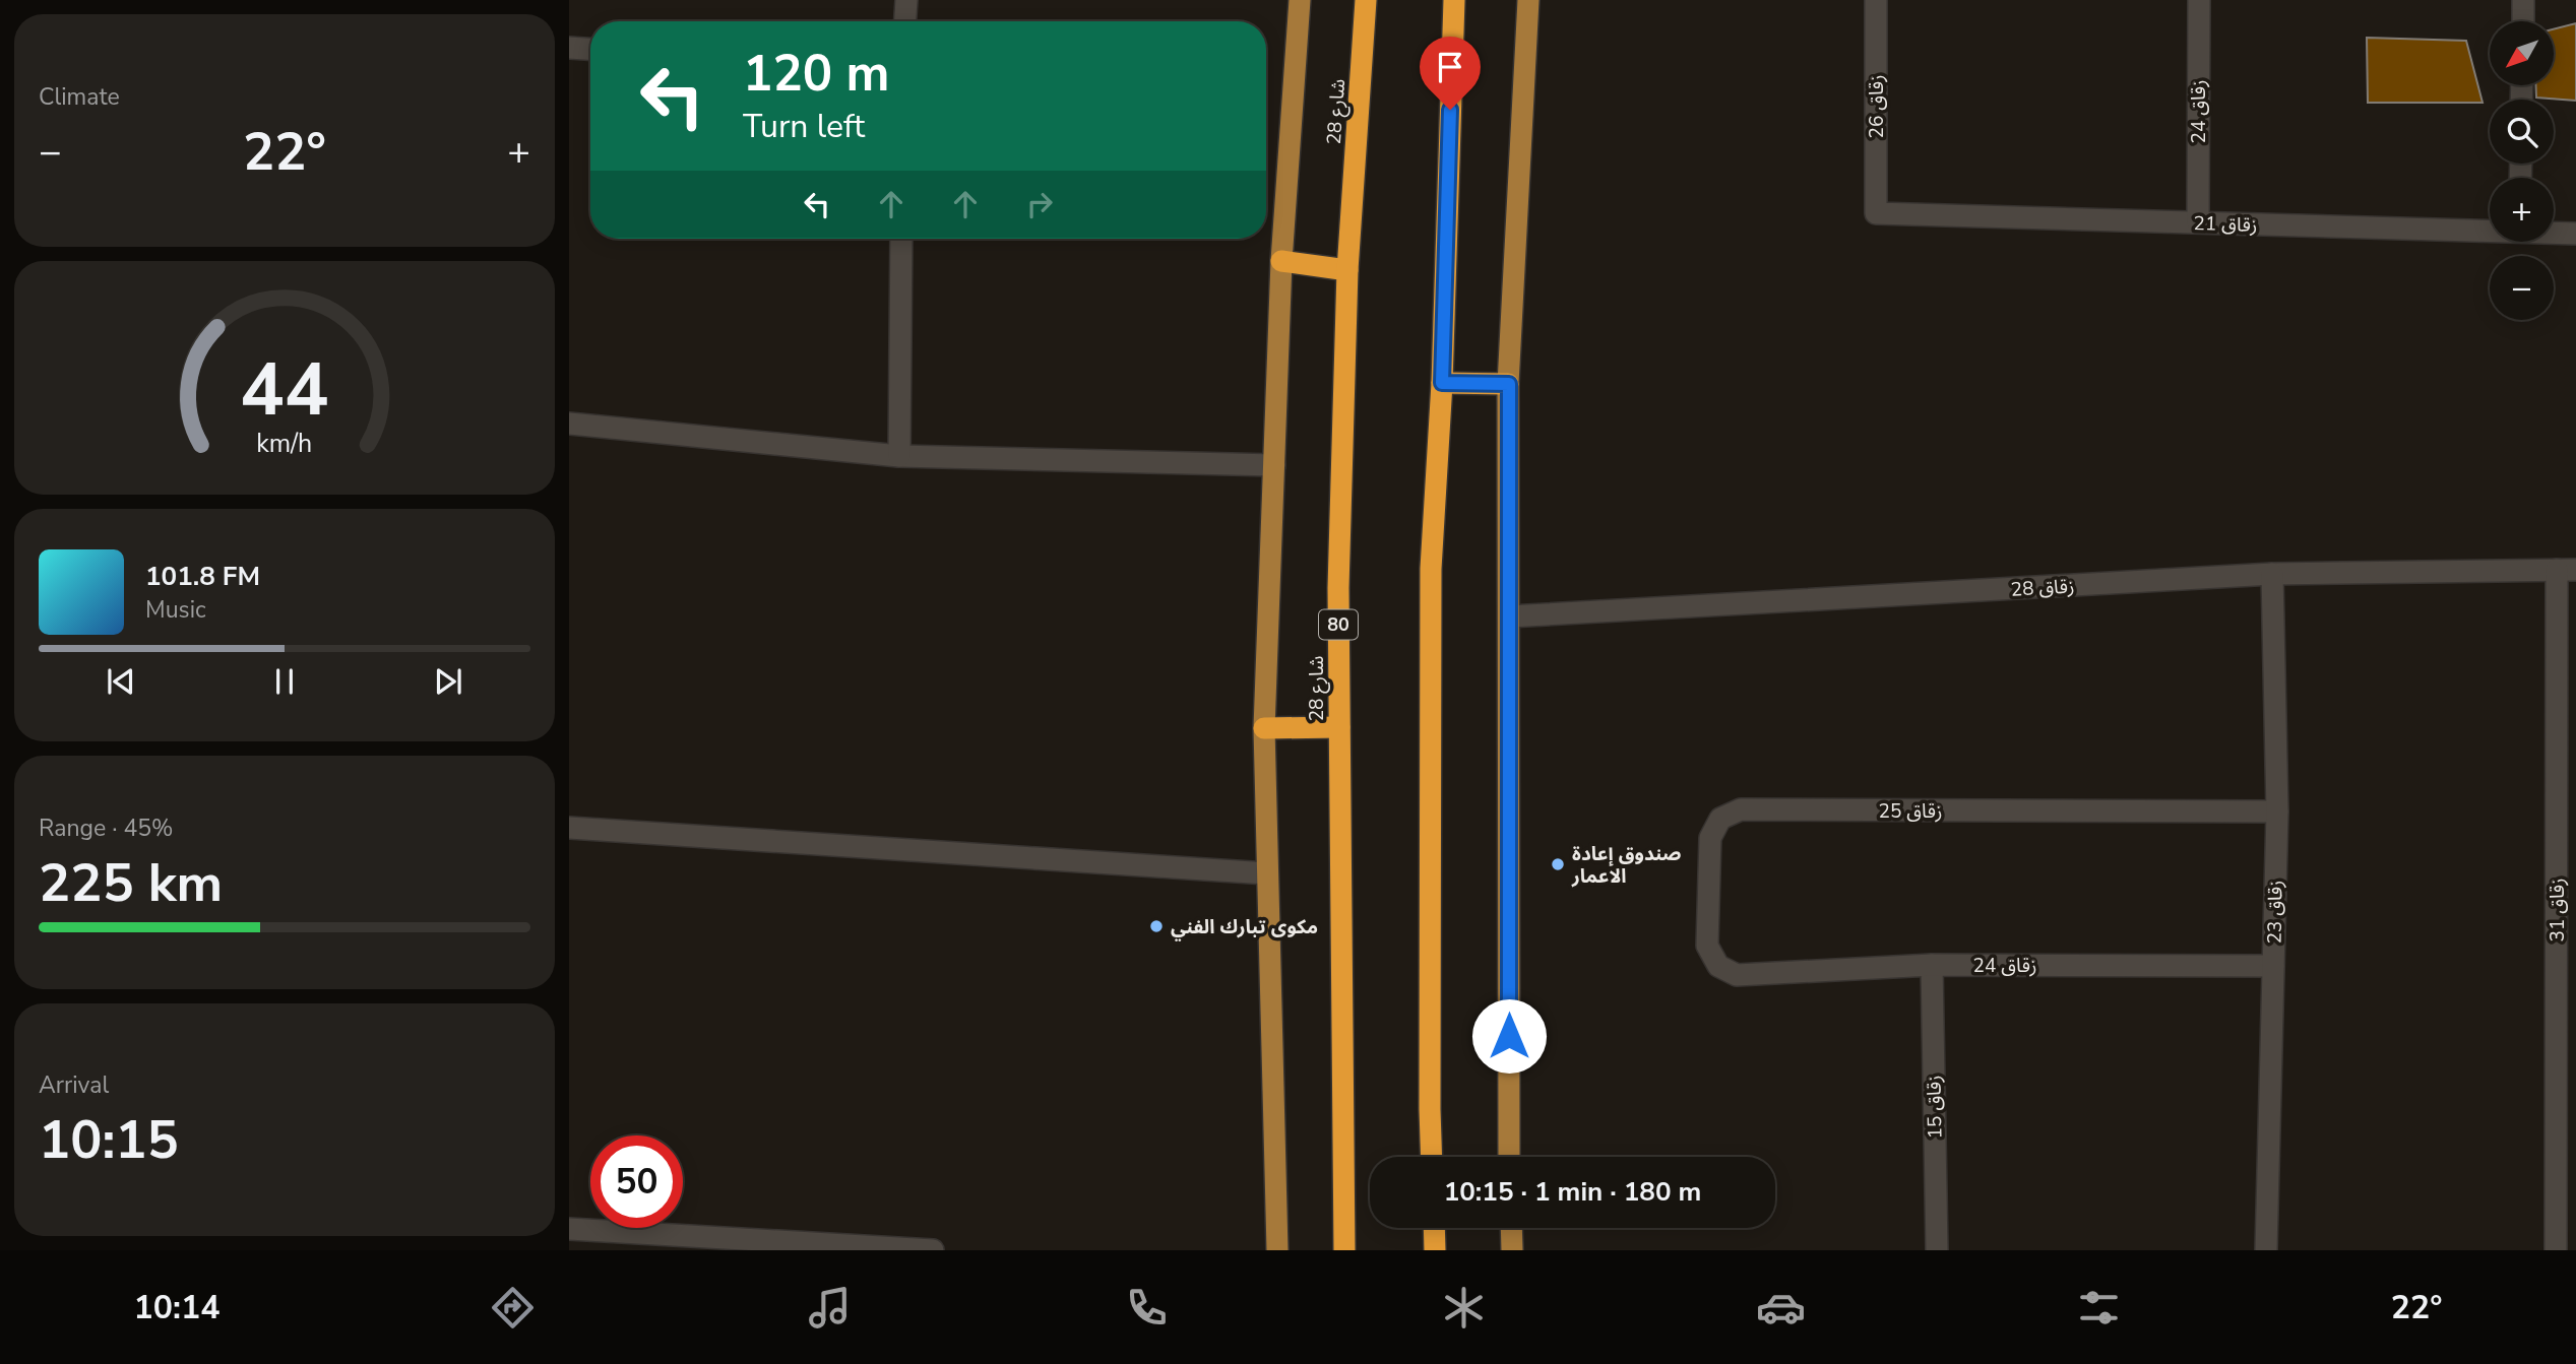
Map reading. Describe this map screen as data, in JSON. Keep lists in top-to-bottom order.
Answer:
{
  "streets": {
    "highway": ["شارع 28", "80"],
    "street": [
      "زقاق 26",
      "زقاق 24",
      "زقاق 21",
      "زقاق 28",
      "زقاق 25",
      "زقاق 31",
      "زقاق 23",
      "زقاق 15"
    ]
  },
  "crossings": [
    ["زقاق 26", "زقاق 21"],
    ["زقاق 24", "زقاق 21"],
    ["زقاق 24", "زقاق 25"],
    ["زقاق 24", "زقاق 23"],
    ["زقاق 24", "زقاق 15"],
    ["زقاق 28", "زقاق 31"],
    ["زقاق 28", "زقاق 23"],
    ["زقاق 25", "زقاق 23"]
  ],
  "places": ["صندوق إعادة الاعمار", "مكوى تبارك الفني"],
  "north": "bottom left",
  "page": {
    "tile": [
      "Climate",
      ["Range · 45%", "225 km"],
      ["Arrival", "10:15"]
    ],
    "map_buttons": ["+", "−"],
    "turn": ["120 m", "Turn left"],
    "heat": ["−", "22°", "+"],
    "song": ["101.8 FM", "Music"],
    "limit": "50",
    "trip": "10:15 · 1 min · 180 m",
    "tabs": ["10:14", "22°"],
    "gauge": ["44", "km/h"]
  }
}
